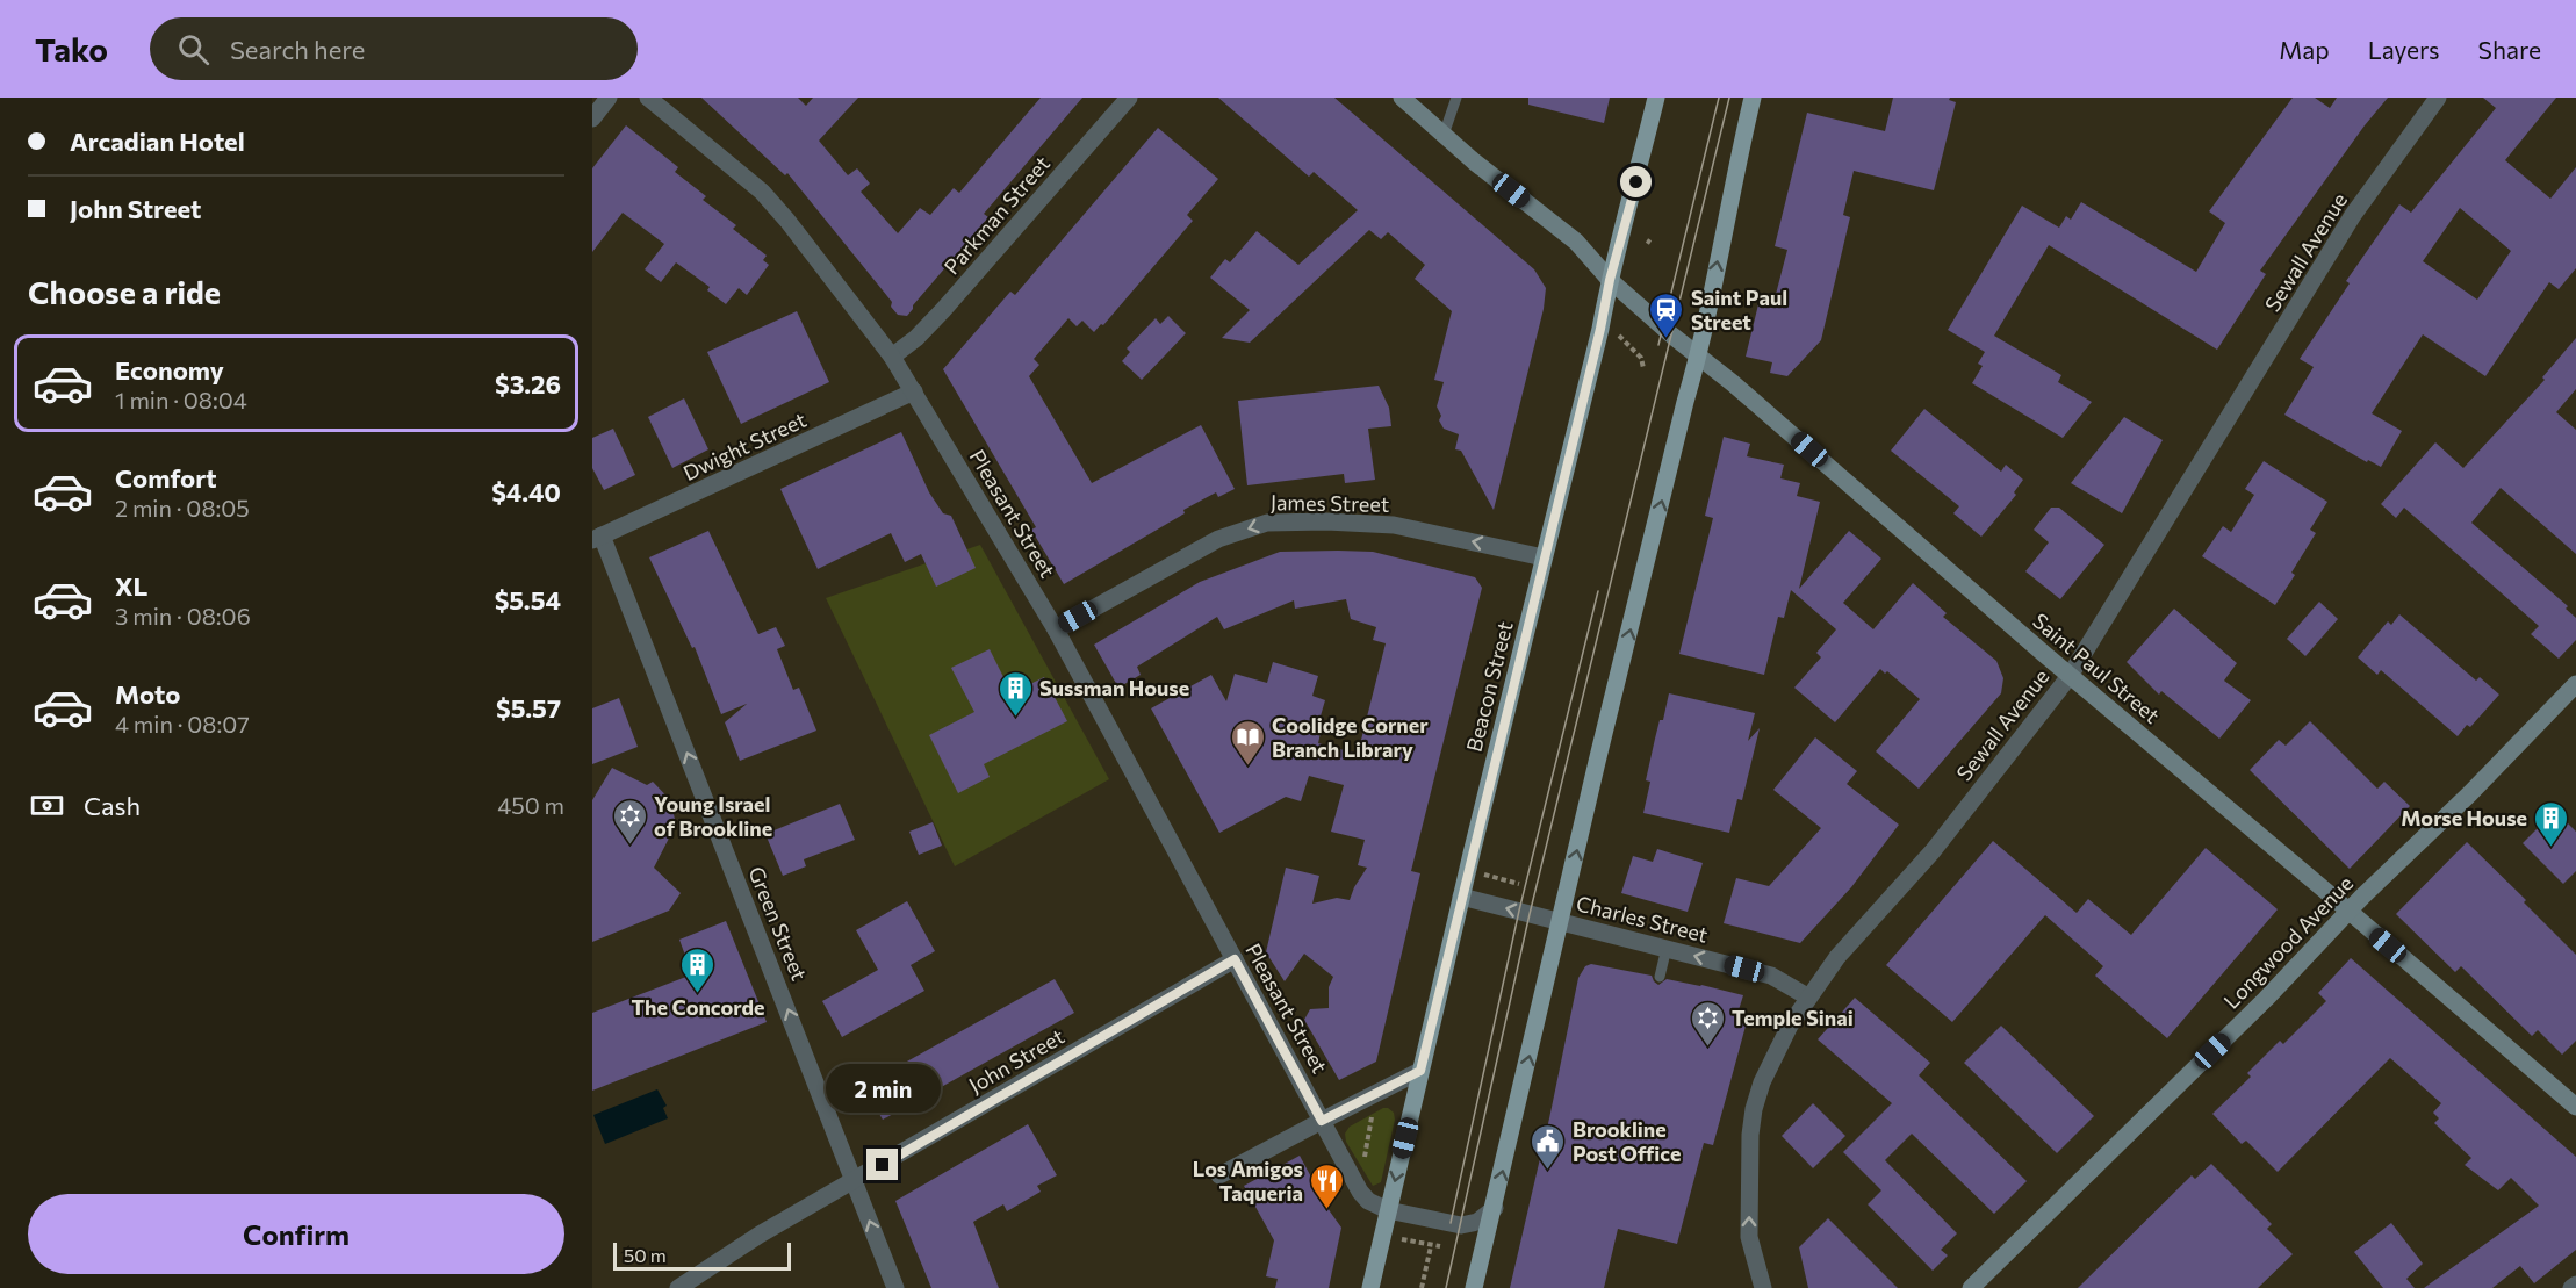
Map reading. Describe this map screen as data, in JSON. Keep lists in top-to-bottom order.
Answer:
{
  "streets": {
    "main road": ["Saint Paul Street", "Beacon Street", "Longwood Avenue"],
    "street": [
      "Parkman Street",
      "Sewall Avenue",
      "Dwight Street",
      "James Street",
      "Pleasant Street",
      "Charles Street",
      "Green Street",
      "John Street"
    ]
  },
  "crossings": [
    ["Parkman Street", "Pleasant Street"],
    ["Sewall Avenue", "Saint Paul Street"],
    ["Sewall Avenue", "Charles Street"],
    ["Dwight Street", "Pleasant Street"],
    ["Dwight Street", "Green Street"],
    ["James Street", "Pleasant Street"],
    ["James Street", "Beacon Street"],
    ["Pleasant Street", "Beacon Street"],
    ["Pleasant Street", "John Street"],
    ["Saint Paul Street", "Beacon Street"],
    ["Saint Paul Street", "Longwood Avenue"],
    ["Beacon Street", "Charles Street"],
    ["Green Street", "John Street"]
  ],
  "one_way": ["James Street", "Charles Street", "Green Street"],
  "places": {
    "station": ["Saint Paul Street"],
    "building": ["Sussman House", "Morse House", "The Concorde"],
    "library": ["Coolidge Corner Branch Library"],
    "synagogue": ["Young Israel of Brookline", "Temple Sinai"],
    "public building": ["Brookline Post Office"],
    "restaurant": ["Los Amigos Taqueria"]
  },
  "scale_bar": "50 m",
  "page": {
    "header": "Tako",
    "search": "Search here",
    "nav": ["Map", "Layers", "Share"],
    "banner": ["Arcadian Hotel", "John Street"],
    "heading": "Choose a ride",
    "list": [
      {
        "name": "Economy",
        "note": "1 min · 08:04",
        "value": "$3.26"
      },
      {
        "name": "Comfort",
        "note": "2 min · 08:05",
        "value": "$4.40"
      },
      {
        "name": "XL",
        "note": "3 min · 08:06",
        "value": "$5.54"
      },
      {
        "name": "Moto",
        "note": "4 min · 08:07",
        "value": "$5.57"
      }
    ],
    "pay": ["Cash", "450 m"],
    "bubble": "2 min",
    "buttons": "Confirm",
    "scale": "50 m"
  }
}
